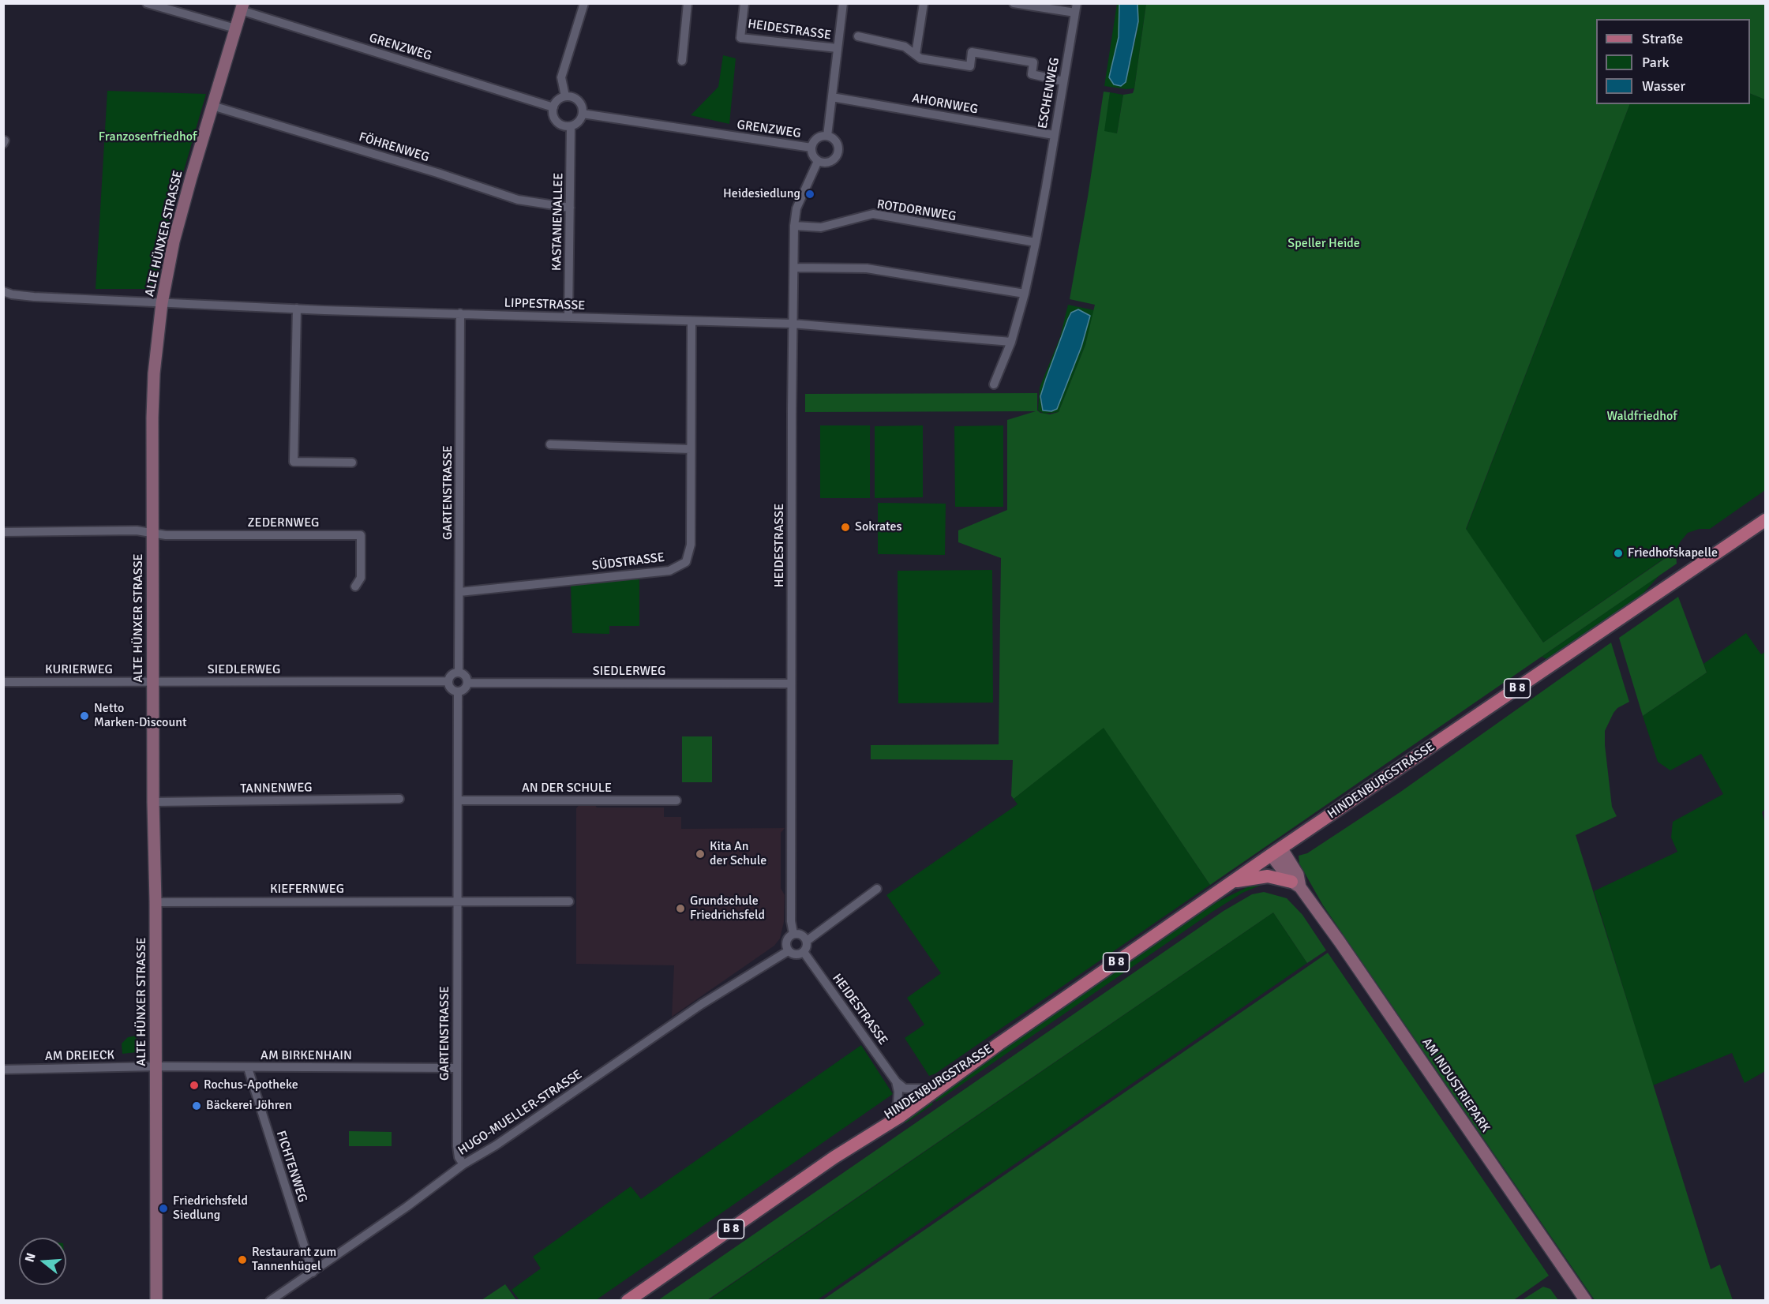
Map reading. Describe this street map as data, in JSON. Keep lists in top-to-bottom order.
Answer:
{
  "streets": {
    "main road": ["B 8", "HINDENBURGSTRASSE"],
    "street": [
      "HEIDESTRASSE",
      "GRENZWEG",
      "ESCHENWEG",
      "AHORNWEG",
      "FÖHRENWEG",
      "ROTDORNWEG",
      "KASTANIENALLEE",
      "ALTE HÜNXER STRASSE",
      "LIPPESTRASSE",
      "GARTENSTRASSE",
      "ZEDERNWEG",
      "SÜDSTRASSE",
      "KURIERWEG",
      "SIEDLERWEG",
      "TANNENWEG",
      "AN DER SCHULE",
      "KIEFERNWEG",
      "AM DREIECK",
      "AM BIRKENHAIN",
      "AM INDUSTRIEPARK",
      "HUGO-MUELLER-STRASSE",
      "FICHTENWEG"
    ]
  },
  "crossings": [
    ["HEIDESTRASSE", "GRENZWEG"],
    ["HEIDESTRASSE", "AHORNWEG"],
    ["HEIDESTRASSE", "ROTDORNWEG"],
    ["HEIDESTRASSE", "LIPPESTRASSE"],
    ["HEIDESTRASSE", "SIEDLERWEG"],
    ["HEIDESTRASSE", "HUGO-MUELLER-STRASSE"],
    ["GRENZWEG", "KASTANIENALLEE"],
    ["GRENZWEG", "ALTE HÜNXER STRASSE"],
    ["ESCHENWEG", "AHORNWEG"],
    ["ESCHENWEG", "ROTDORNWEG"],
    ["FÖHRENWEG", "KASTANIENALLEE"],
    ["FÖHRENWEG", "ALTE HÜNXER STRASSE"],
    ["KASTANIENALLEE", "LIPPESTRASSE"],
    ["ALTE HÜNXER STRASSE", "LIPPESTRASSE"],
    ["ALTE HÜNXER STRASSE", "ZEDERNWEG"],
    ["ALTE HÜNXER STRASSE", "KURIERWEG"],
    ["ALTE HÜNXER STRASSE", "SIEDLERWEG"],
    ["ALTE HÜNXER STRASSE", "TANNENWEG"],
    ["ALTE HÜNXER STRASSE", "KIEFERNWEG"],
    ["ALTE HÜNXER STRASSE", "AM DREIECK"],
    ["ALTE HÜNXER STRASSE", "AM BIRKENHAIN"],
    ["LIPPESTRASSE", "GARTENSTRASSE"],
    ["LIPPESTRASSE", "SÜDSTRASSE"],
    ["GARTENSTRASSE", "SÜDSTRASSE"],
    ["GARTENSTRASSE", "SIEDLERWEG"],
    ["GARTENSTRASSE", "AN DER SCHULE"],
    ["GARTENSTRASSE", "KIEFERNWEG"],
    ["GARTENSTRASSE", "AM BIRKENHAIN"],
    ["GARTENSTRASSE", "HUGO-MUELLER-STRASSE"],
    ["KURIERWEG", "SIEDLERWEG"],
    ["HINDENBURGSTRASSE", "AM INDUSTRIEPARK"],
    ["AM DREIECK", "AM BIRKENHAIN"],
    ["AM BIRKENHAIN", "FICHTENWEG"],
    ["HUGO-MUELLER-STRASSE", "FICHTENWEG"]
  ],
  "parks": ["Franzosenfriedhof", "Speller Heide", "Waldfriedhof"],
  "places": [
    "Heidesiedlung",
    "Sokrates",
    "Friedhofskapelle",
    "Netto Marken-Discount",
    "Kita An der Schule",
    "Grundschule Friedrichsfeld",
    "Rochus-Apotheke",
    "Bäckerei Jöhren",
    "Friedrichsfeld Siedlung",
    "Restaurant zum Tannenhügel"
  ],
  "legend": ["Straße", "Park", "Wasser"],
  "north": "left"
}
